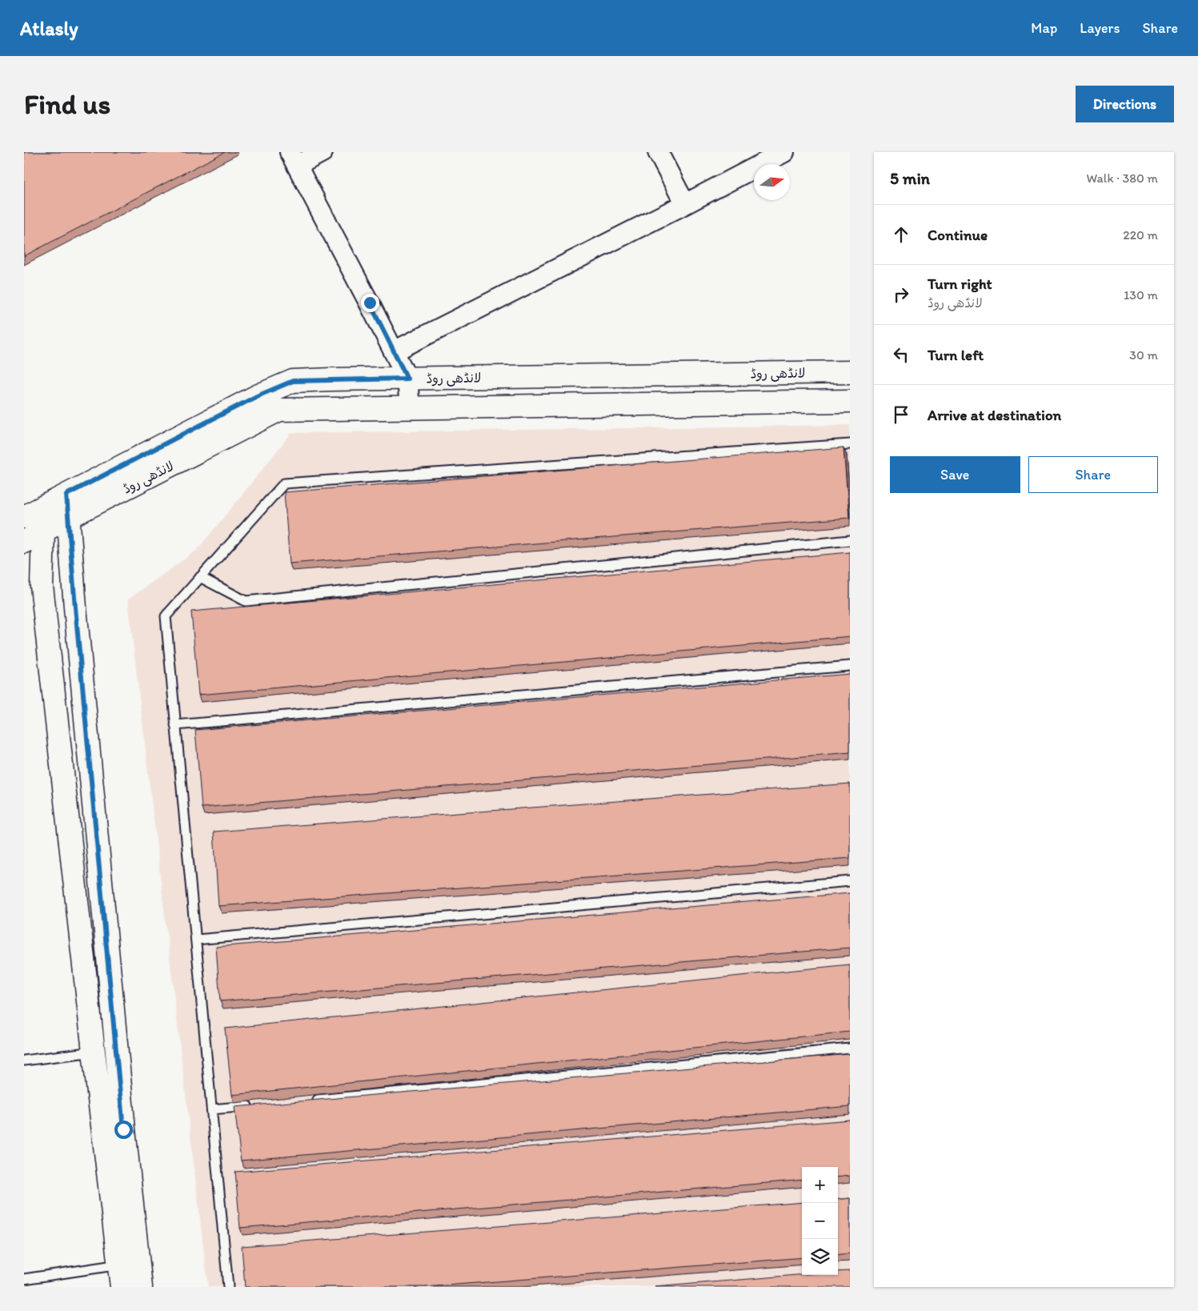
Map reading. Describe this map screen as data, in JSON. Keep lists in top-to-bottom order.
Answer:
{
  "streets": {
    "main road": ["لانڈھی روڈ"]
  },
  "north": "right",
  "page": {
    "header": "Atlasly",
    "nav": ["Map", "Layers", "Share"],
    "buttons": [
      "Directions",
      ["Save", "Share"]
    ],
    "title": "Find us",
    "heading": ["5 min", "Walk · 380 m"],
    "list": [
      ["Continue", "220 m"],
      ["Turn right", "لانڈھی روڈ", "130 m"],
      ["Turn left", "30 m"],
      "Arrive at destination"
    ],
    "map_buttons": ["+", "−"]
  }
}
